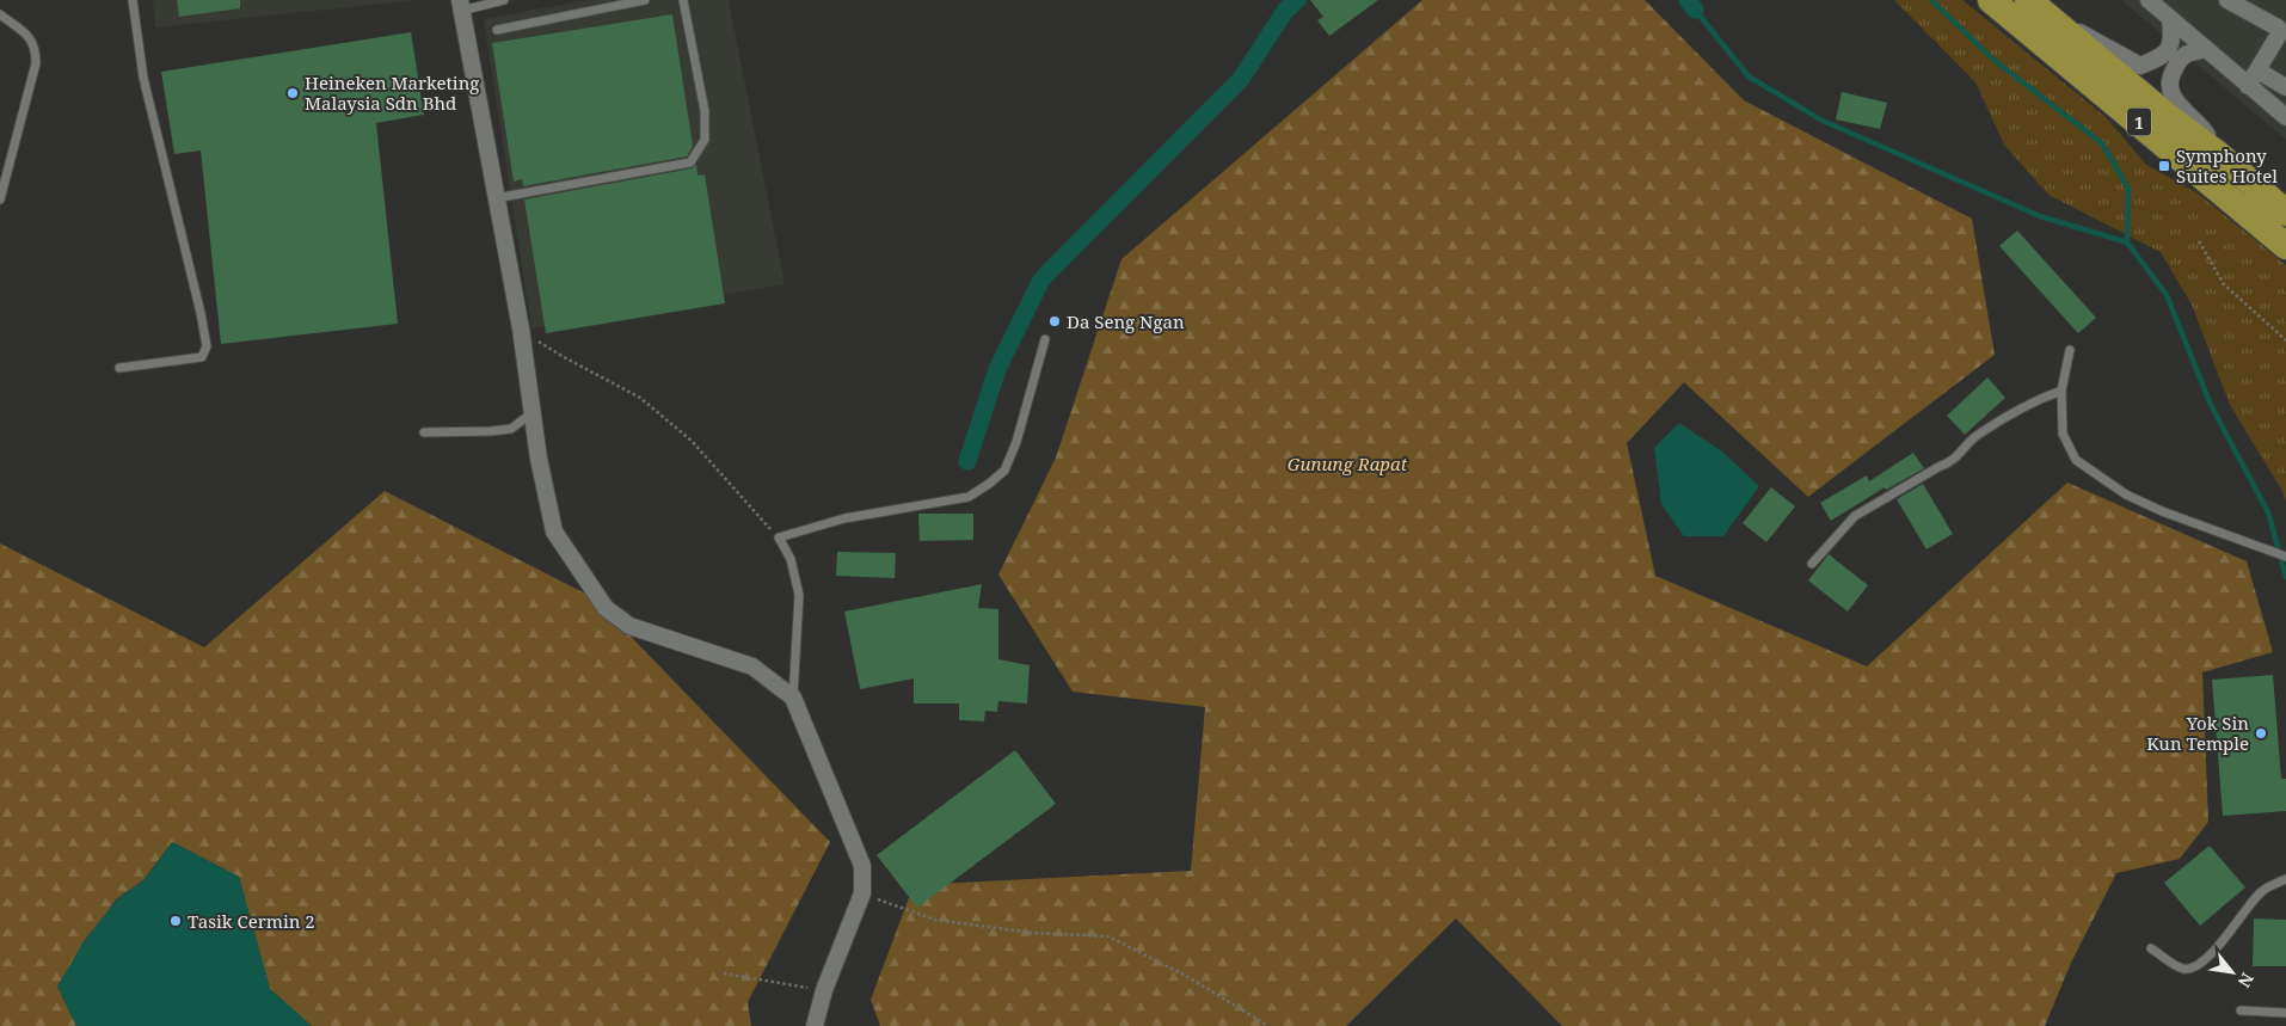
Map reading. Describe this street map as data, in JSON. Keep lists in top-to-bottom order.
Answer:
{
  "streets": {
    "highway": ["1"]
  },
  "parks": ["Gunung Rapat"],
  "places": {
    "other": [
      "Heineken Marketing Malaysia Sdn Bhd",
      "Da Seng Ngan",
      "Yok Sin Kun Temple",
      "Tasik Cermin 2"
    ],
    "transit": ["Symphony Suites Hotel"]
  },
  "north": "bottom right"
}
